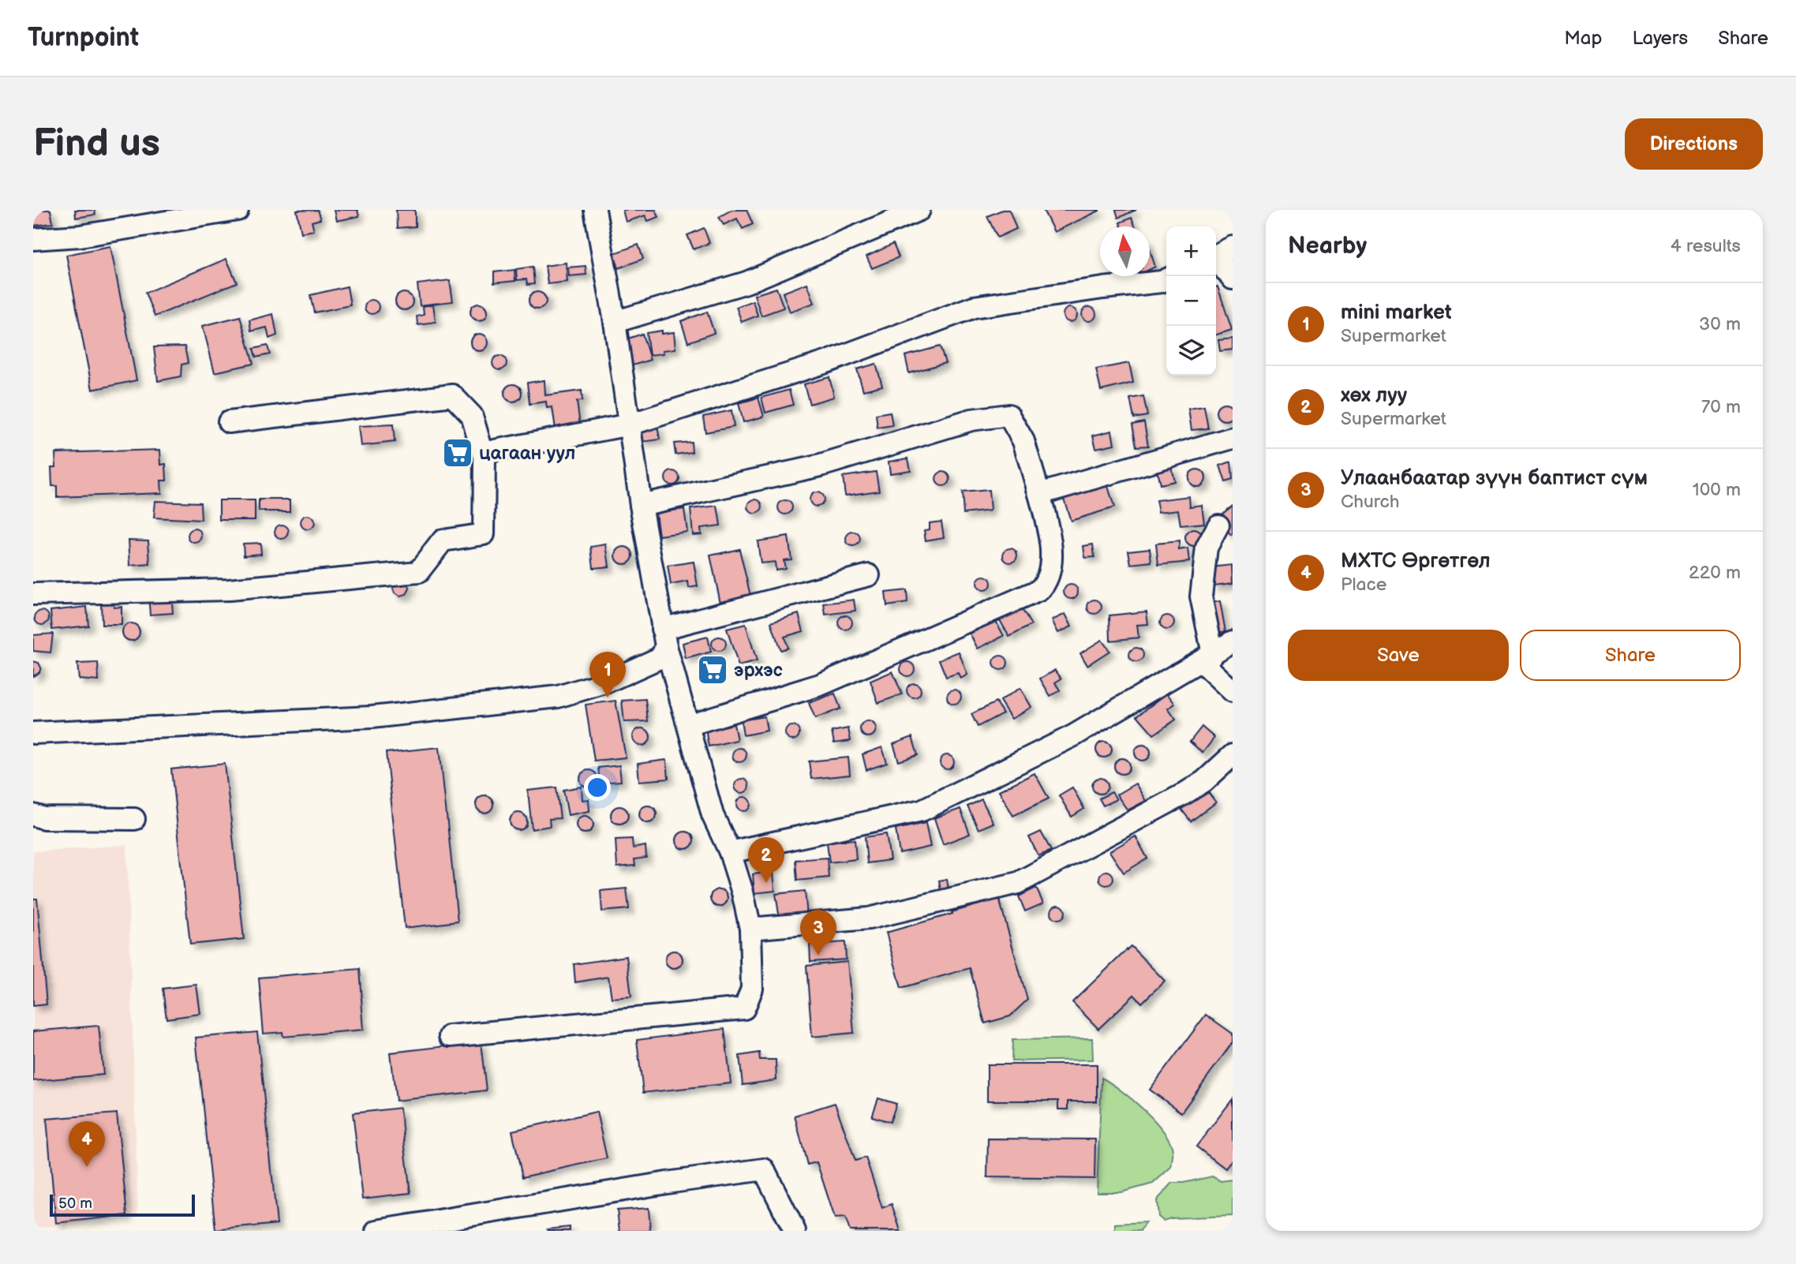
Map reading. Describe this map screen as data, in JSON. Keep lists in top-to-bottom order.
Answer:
{
  "places": {
    "supermarket": ["цагаан уул", "эрхэс"]
  },
  "scale_bar": "50 m",
  "north": "top",
  "page": {
    "header": "Turnpoint",
    "nav": ["Map", "Layers", "Share"],
    "buttons": [
      "Directions",
      ["Save", "Share"]
    ],
    "title": "Find us",
    "heading": ["Nearby", "4 results"],
    "map_buttons": ["+", "−"],
    "list": [
      {
        "mark": "1",
        "name": "mini market",
        "note": "Supermarket",
        "value": "30 m"
      },
      {
        "mark": "2",
        "name": "хөх луу",
        "note": "Supermarket",
        "value": "70 m"
      },
      {
        "mark": "3",
        "name": "Улаанбаатар зүүн баптист сүм",
        "note": "Church",
        "value": "100 m"
      },
      {
        "mark": "4",
        "name": "МХТС Өргөтгөл",
        "note": "Place",
        "value": "220 m"
      }
    ],
    "pins": [
      "1",
      "2",
      "3",
      "4"
    ],
    "scale": "50 m"
  }
}
